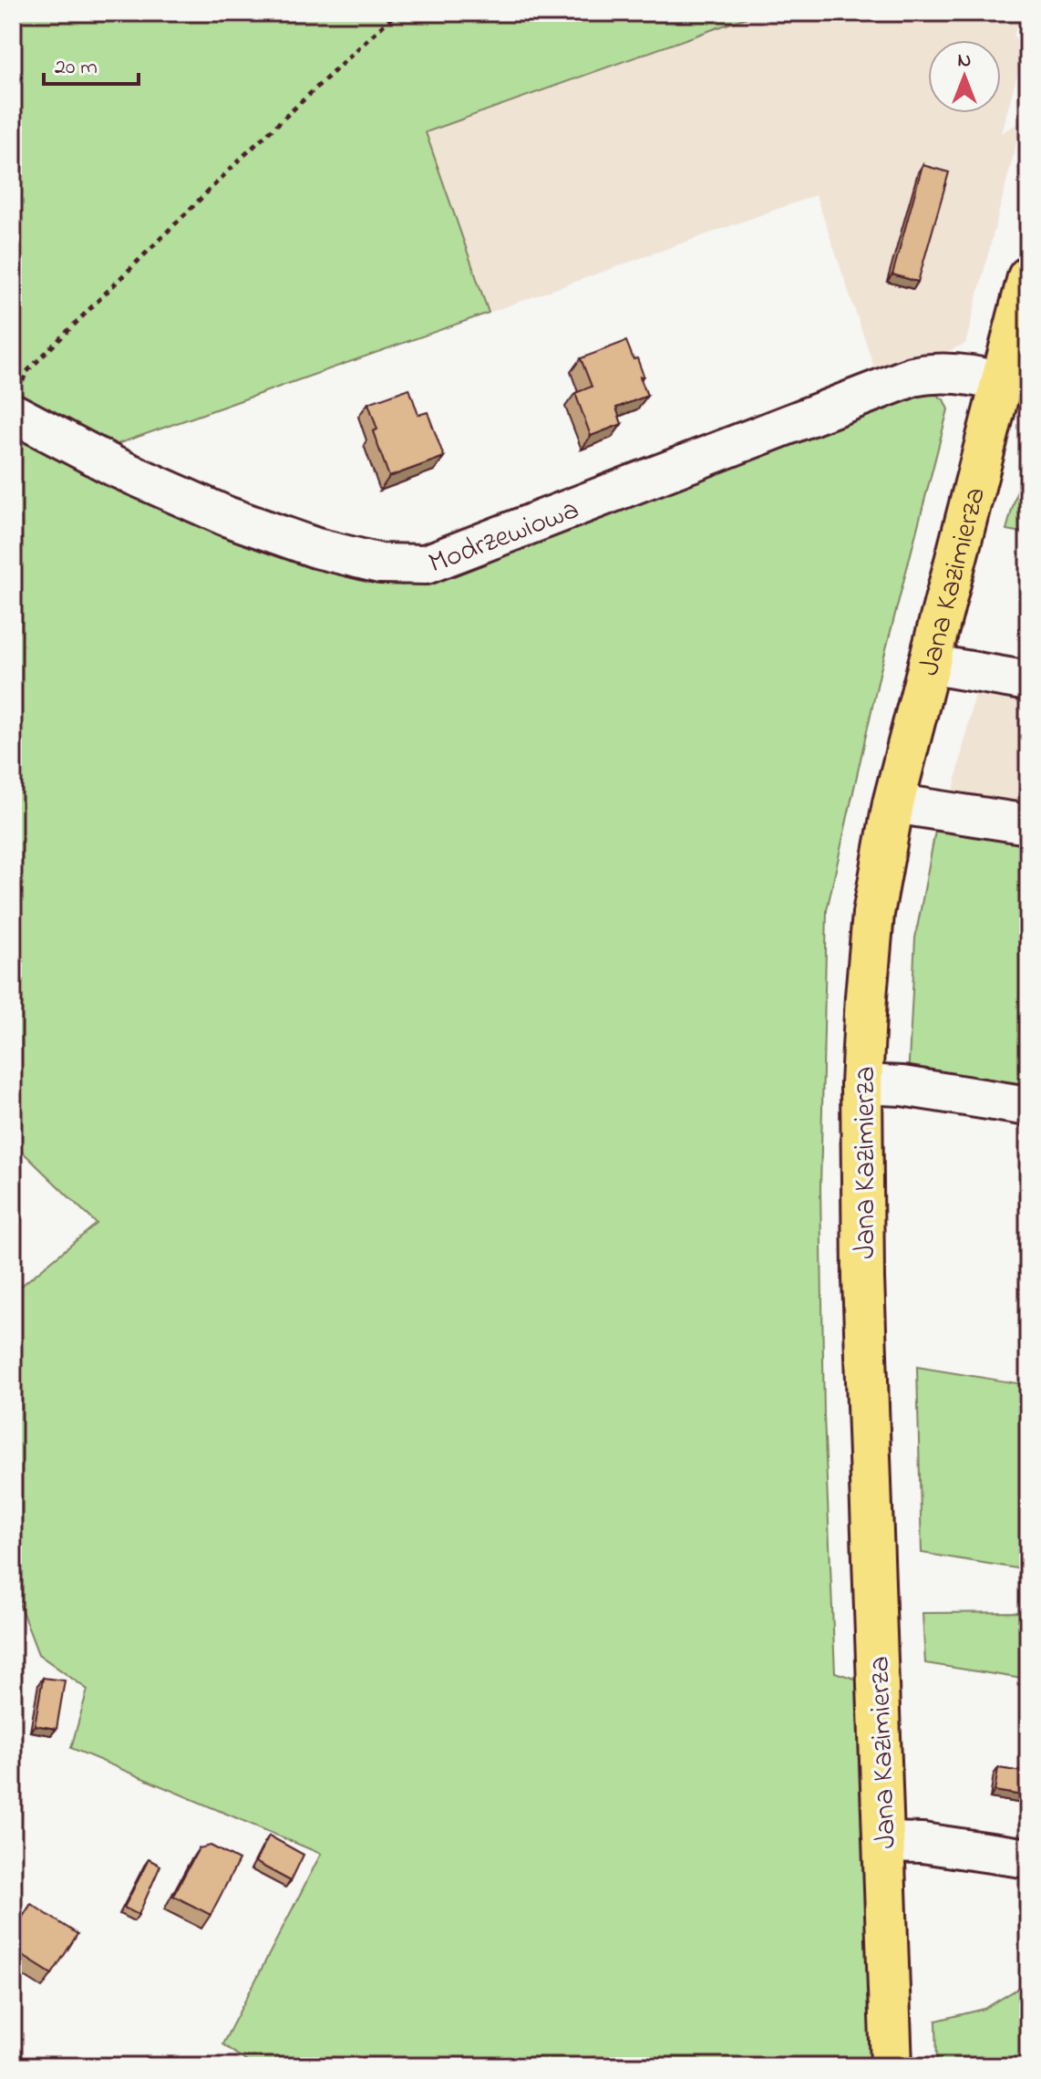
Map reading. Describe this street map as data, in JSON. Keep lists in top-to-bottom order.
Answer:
{
  "streets": {
    "main road": ["Jana Kazimierza"],
    "street": ["Modrzewiowa"]
  },
  "crossings": [
    ["Modrzewiowa", "Jana Kazimierza"]
  ],
  "scale_bar": "20 m",
  "north": "top"
}
